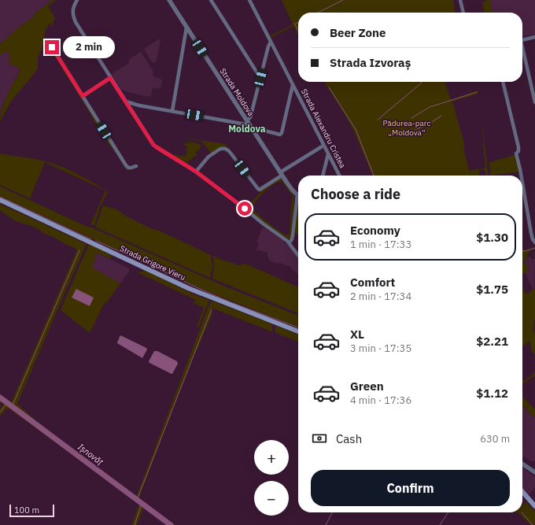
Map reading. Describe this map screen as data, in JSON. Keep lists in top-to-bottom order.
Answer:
{
  "streets": {
    "main road": ["Strada Grigore Vieru"],
    "street": ["Strada Moldova", "Strada Alexandru Cristea"]
  },
  "districts": ["Moldova"],
  "water": ["Ișnovăț"],
  "parks": ["Pădurea-parc „Moldova”"],
  "scale_bar": "100 m",
  "page": {
    "banner": ["Beer Zone", "Strada Izvoraș"],
    "bubble": "2 min",
    "heading": "Choose a ride",
    "list": [
      {
        "name": "Economy",
        "note": "1 min · 17:33",
        "value": "$1.30"
      },
      {
        "name": "Comfort",
        "note": "2 min · 17:34",
        "value": "$1.75"
      },
      {
        "name": "XL",
        "note": "3 min · 17:35",
        "value": "$2.21"
      },
      {
        "name": "Green",
        "note": "4 min · 17:36",
        "value": "$1.12"
      }
    ],
    "pay": ["Cash", "630 m"],
    "map_buttons": ["+", "−"],
    "buttons": "Confirm",
    "scale": "100 m"
  }
}
